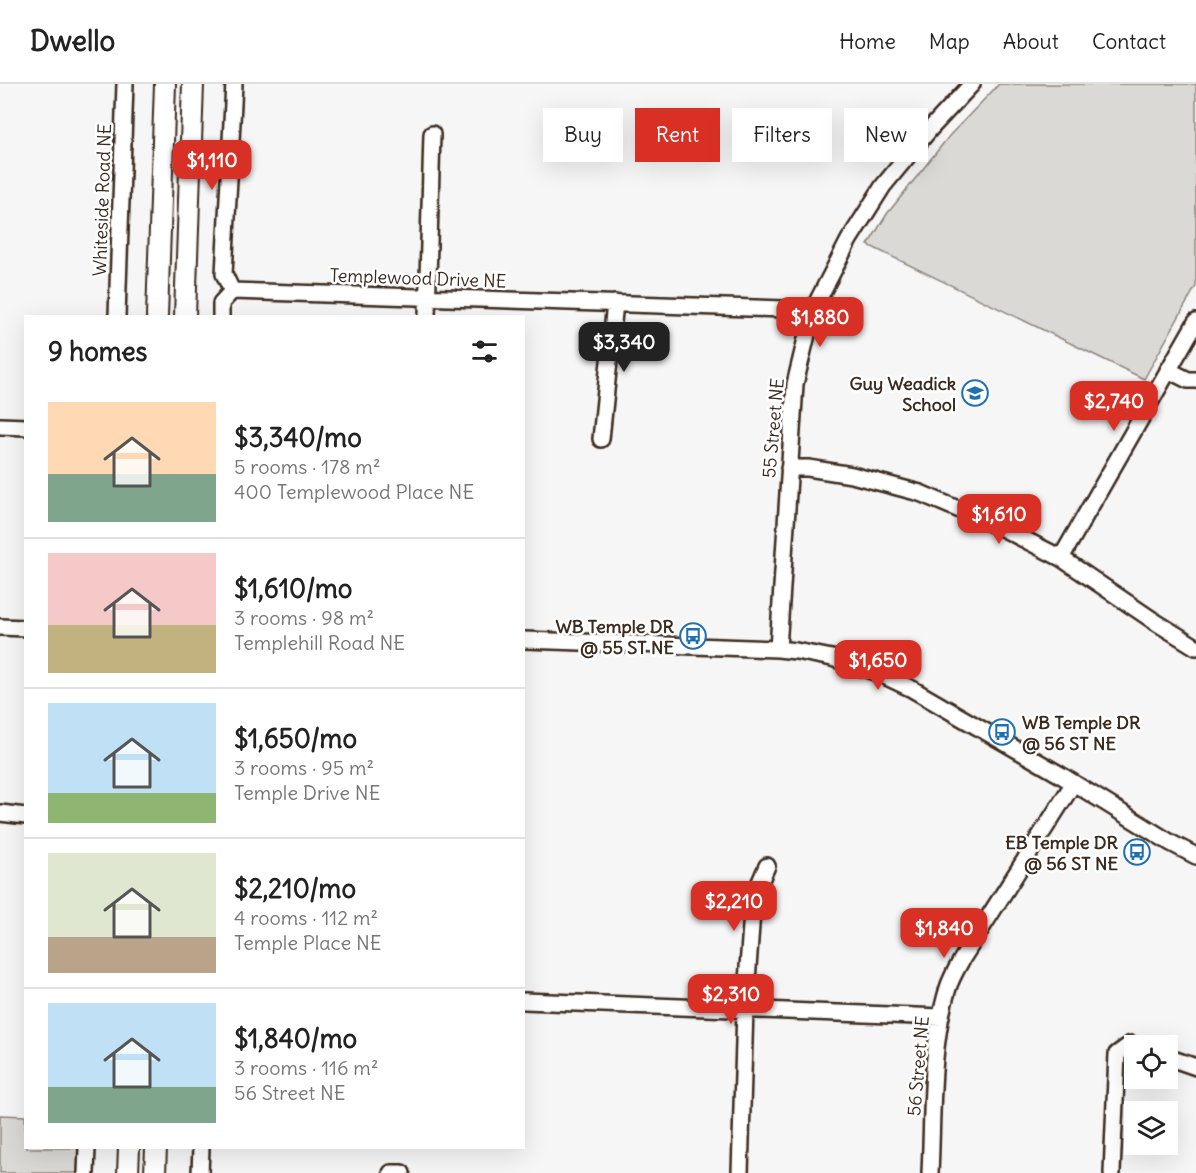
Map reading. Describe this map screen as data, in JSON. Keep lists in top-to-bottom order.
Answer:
{
  "streets": {
    "street": [
      "Whiteside Road NE",
      "Templewood Drive NE",
      "55 Street NE",
      "56 Street NE"
    ]
  },
  "crossings": [
    ["Templewood Drive NE", "55 Street NE"]
  ],
  "places": {
    "school or university": ["Guy Weadick School"],
    "bus stop": ["WB Temple DR @ 55 ST NE", "WB Temple DR @ 56 ST NE", "EB Temple DR @ 56 ST NE"]
  },
  "page": {
    "header": "Dwello",
    "nav": [
      "Home",
      "Map",
      "About",
      "Contact"
    ],
    "chip": [
      "Buy",
      "Rent",
      "Filters",
      "New"
    ],
    "price": [
      "$1,110",
      "$1,880",
      "$3,340",
      "$2,740",
      "$1,610",
      "$1,650",
      "$2,210",
      "$1,840",
      "$2,310"
    ],
    "heading": "9 homes",
    "list": [
      {
        "name": "$3,340/mo",
        "note": "5 rooms · 178 m² · 400 Templewood Place NE"
      },
      {
        "name": "$1,610/mo",
        "note": "3 rooms · 98 m² · Templehill Road NE"
      },
      {
        "name": "$1,650/mo",
        "note": "3 rooms · 95 m² · Temple Drive NE"
      },
      {
        "name": "$2,210/mo",
        "note": "4 rooms · 112 m² · Temple Place NE"
      },
      {
        "name": "$1,840/mo",
        "note": "3 rooms · 116 m² · 56 Street NE"
      }
    ]
  }
}
